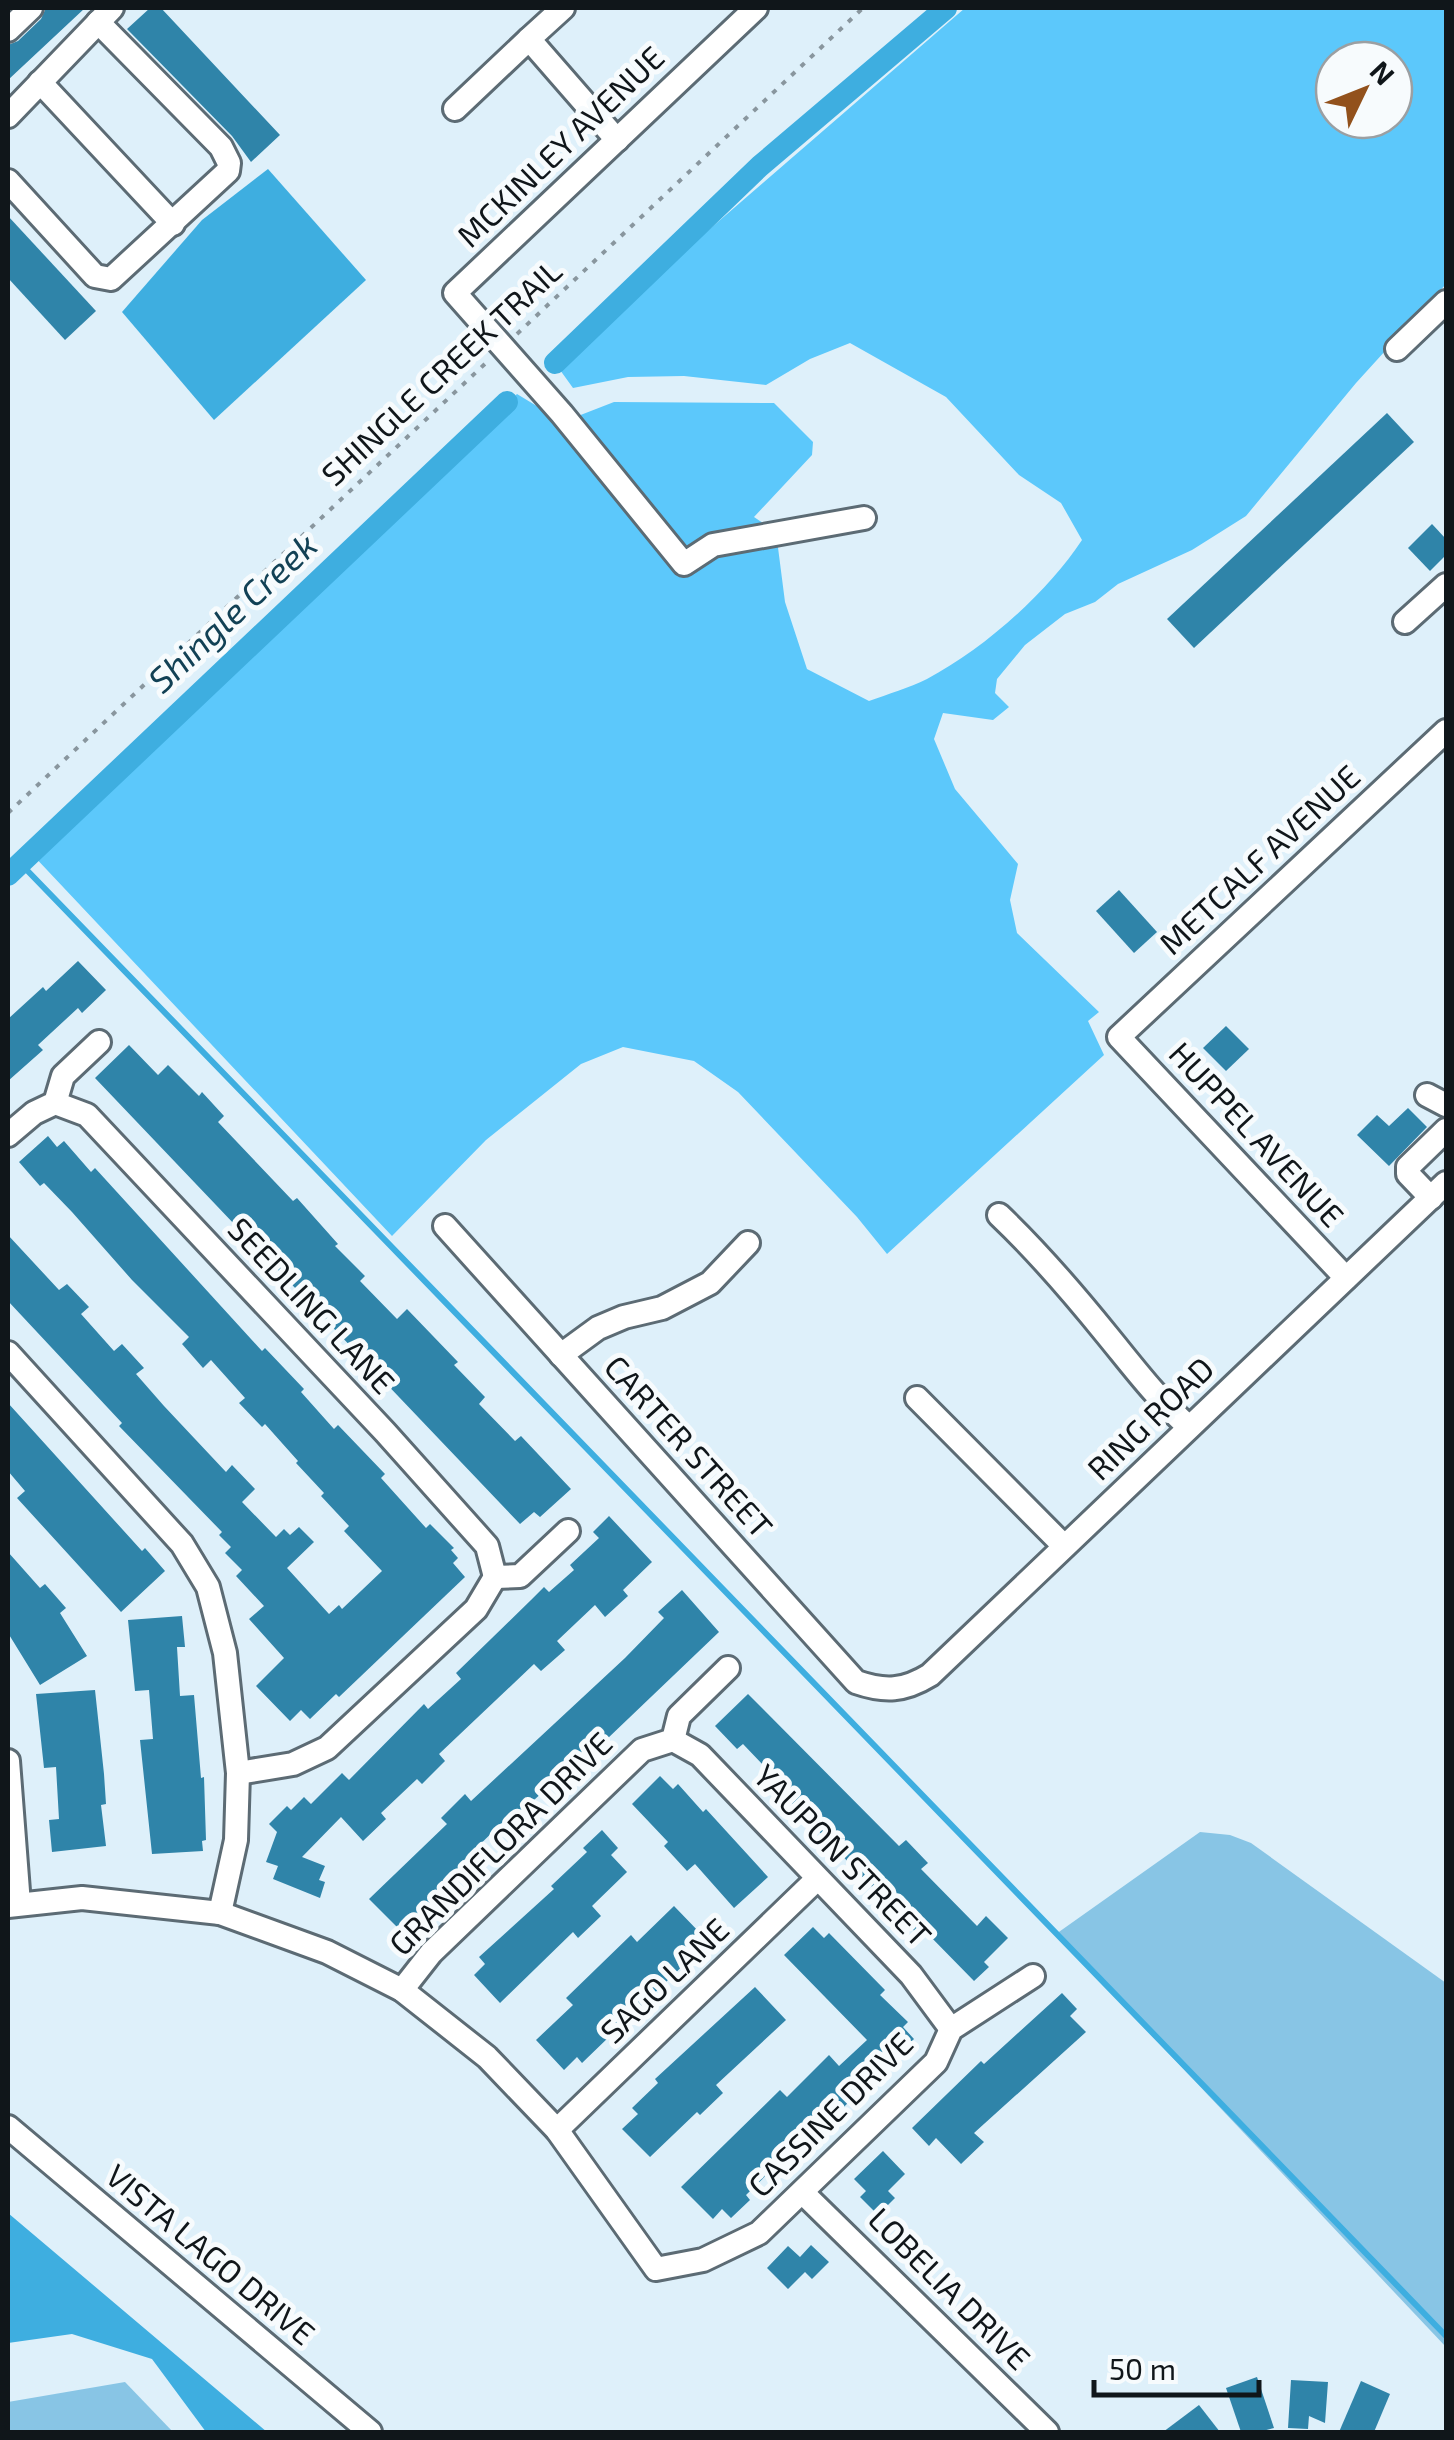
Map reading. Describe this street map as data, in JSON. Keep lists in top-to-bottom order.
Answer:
{
  "streets": {
    "street": [
      "MCKINLEY AVENUE",
      "METCALF AVENUE",
      "HUPPEL AVENUE",
      "SEEDLING LANE",
      "RING ROAD",
      "CARTER STREET",
      "GRANDIFLORA DRIVE",
      "YAUPON STREET",
      "SAGO LANE",
      "CASSINE DRIVE",
      "VISTA LAGO DRIVE",
      "LOBELIA DRIVE"
    ],
    "path": ["SHINGLE CREEK TRAIL"]
  },
  "crossings": [
    ["MCKINLEY AVENUE", "SHINGLE CREEK TRAIL"],
    ["METCALF AVENUE", "HUPPEL AVENUE"],
    ["HUPPEL AVENUE", "RING ROAD"],
    ["RING ROAD", "CARTER STREET"],
    ["GRANDIFLORA DRIVE", "YAUPON STREET"],
    ["YAUPON STREET", "SAGO LANE"],
    ["YAUPON STREET", "CASSINE DRIVE"],
    ["SAGO LANE", "CASSINE DRIVE"],
    ["CASSINE DRIVE", "LOBELIA DRIVE"]
  ],
  "water": ["Shingle Creek"],
  "scale_bar": "50 m",
  "north": "top right"
}
